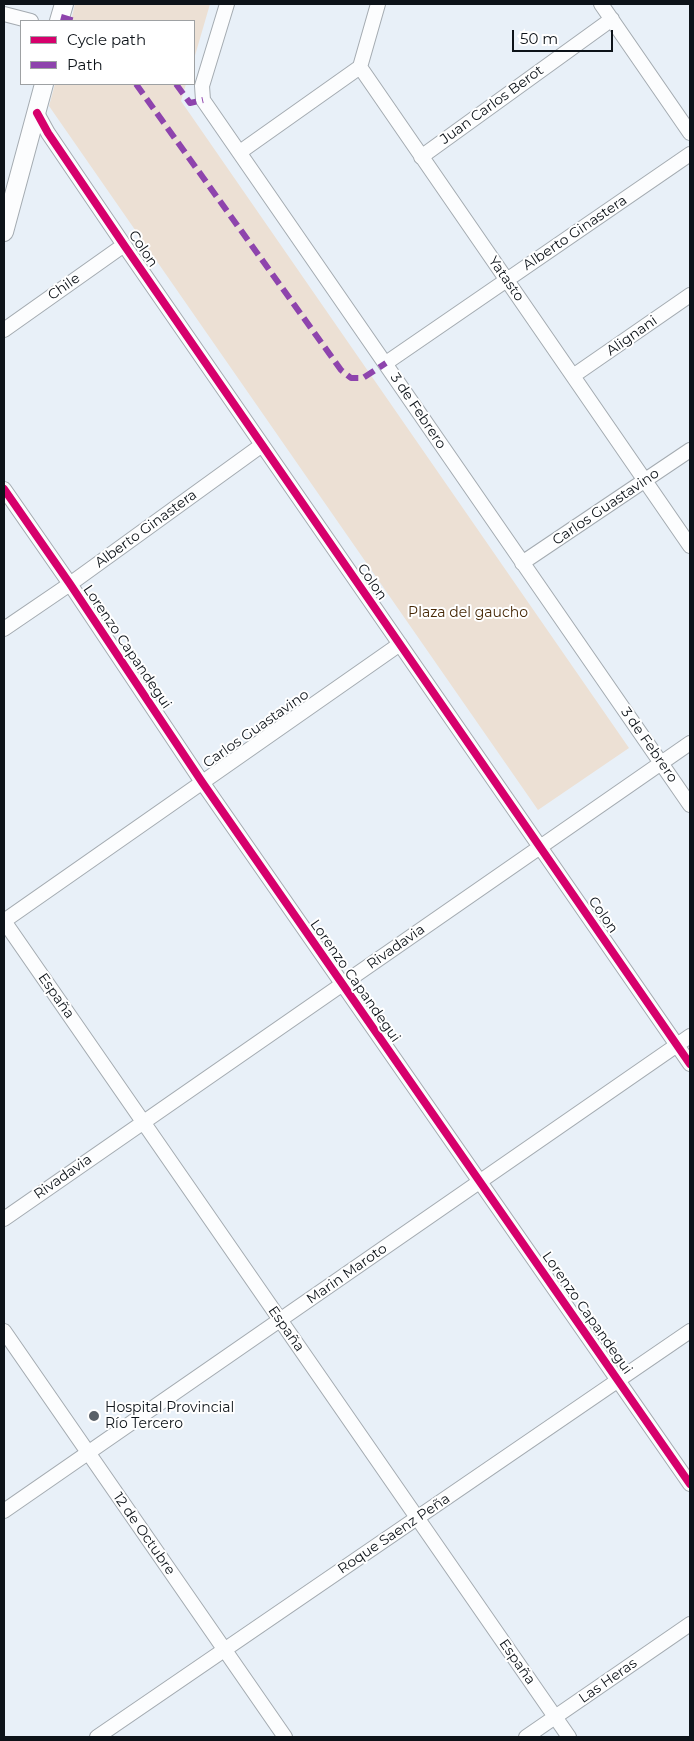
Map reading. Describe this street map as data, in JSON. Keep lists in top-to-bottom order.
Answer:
{
  "streets": {
    "street": [
      "Juan Carlos Berot",
      "Alberto Ginastera",
      "Colon",
      "Yatasto",
      "Chile",
      "Alignani",
      "3 de Febrero",
      "Carlos Guastavino",
      "Lorenzo Capandegui",
      "Rivadavia",
      "España",
      "Marin Maroto",
      "12 de Octubre",
      "Roque Saenz Peña",
      "Las Heras"
    ]
  },
  "crossings": [
    ["Juan Carlos Berot", "Yatasto"],
    ["Alberto Ginastera", "Colon"],
    ["Alberto Ginastera", "Yatasto"],
    ["Alberto Ginastera", "3 de Febrero"],
    ["Alberto Ginastera", "Lorenzo Capandegui"],
    ["Colon", "Chile"],
    ["Colon", "Carlos Guastavino"],
    ["Colon", "Rivadavia"],
    ["Colon", "Marin Maroto"],
    ["Yatasto", "Alignani"],
    ["Yatasto", "Carlos Guastavino"],
    ["3 de Febrero", "Carlos Guastavino"],
    ["3 de Febrero", "Rivadavia"],
    ["Carlos Guastavino", "Lorenzo Capandegui"],
    ["Carlos Guastavino", "España"],
    ["Lorenzo Capandegui", "Rivadavia"],
    ["Lorenzo Capandegui", "Marin Maroto"],
    ["Lorenzo Capandegui", "Roque Saenz Peña"],
    ["Rivadavia", "España"],
    ["España", "Marin Maroto"],
    ["España", "Roque Saenz Peña"],
    ["España", "Las Heras"],
    ["Marin Maroto", "12 de Octubre"],
    ["12 de Octubre", "Roque Saenz Peña"]
  ],
  "parks": ["Plaza del gaucho"],
  "places": ["Hospital Provincial Río Tercero"],
  "legend": ["Cycle path", "Path"],
  "scale_bar": "50 m"
}
